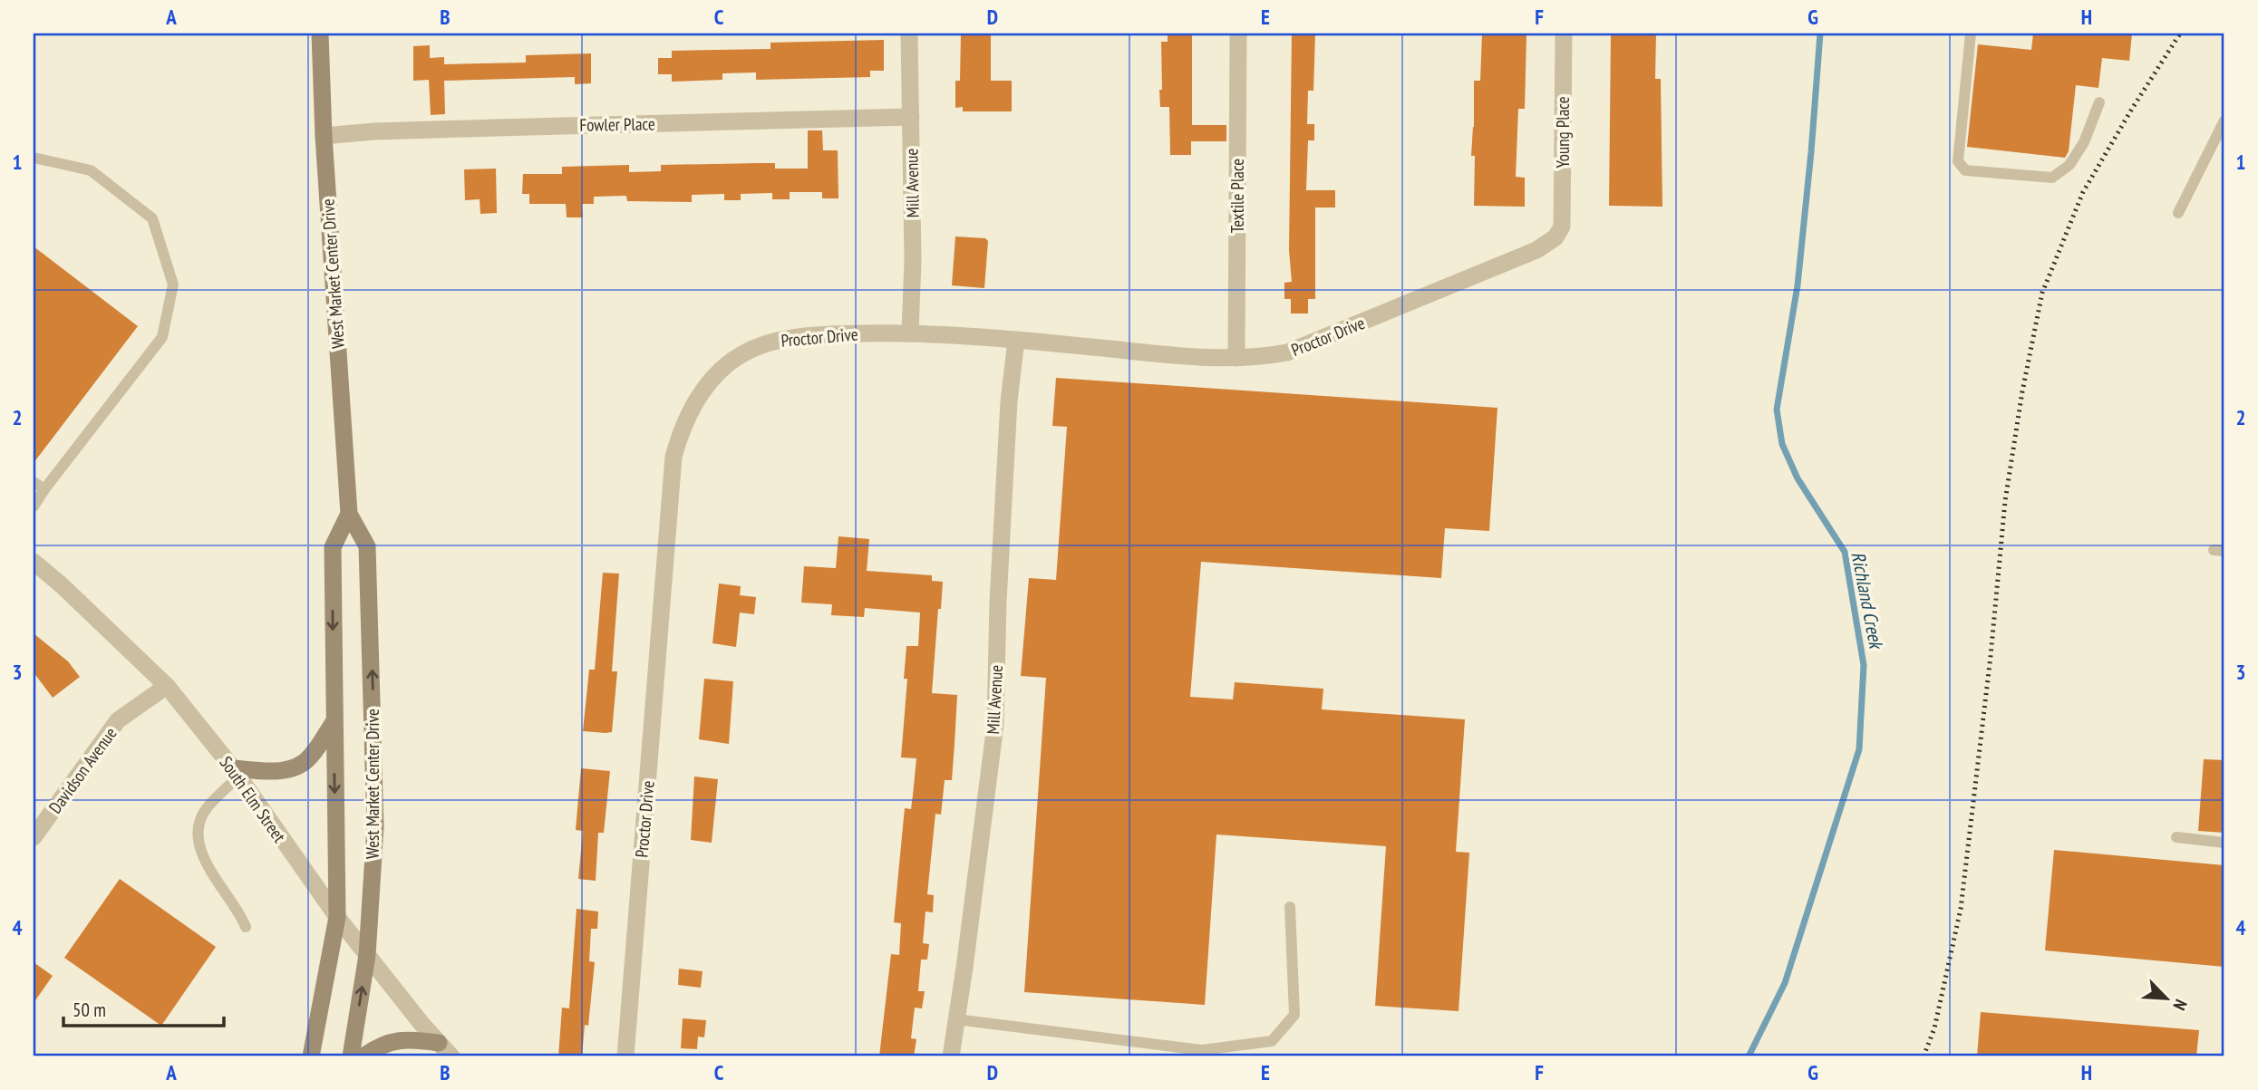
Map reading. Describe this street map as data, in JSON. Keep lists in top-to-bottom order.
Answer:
{
  "streets": {
    "main road": ["West Market Center Drive"],
    "street": [
      "Fowler Place",
      "Young Place",
      "Mill Avenue",
      "Textile Place",
      "Proctor Drive",
      "Davidson Avenue",
      "South Elm Street"
    ]
  },
  "crossings": [
    ["Fowler Place", "Mill Avenue"],
    ["Fowler Place", "West Market Center Drive"],
    ["Young Place", "Proctor Drive"],
    ["Mill Avenue", "Proctor Drive"],
    ["Textile Place", "Proctor Drive"],
    ["West Market Center Drive", "South Elm Street"],
    ["Davidson Avenue", "South Elm Street"]
  ],
  "water": ["Richland Creek"],
  "scale_bar": "50 m",
  "north": "bottom right",
  "grid": {
    "columns": [
      "A",
      "B",
      "C",
      "D",
      "E",
      "F",
      "G",
      "H"
    ],
    "rows": [
      "1",
      "2",
      "3",
      "4"
    ]
  }
}
